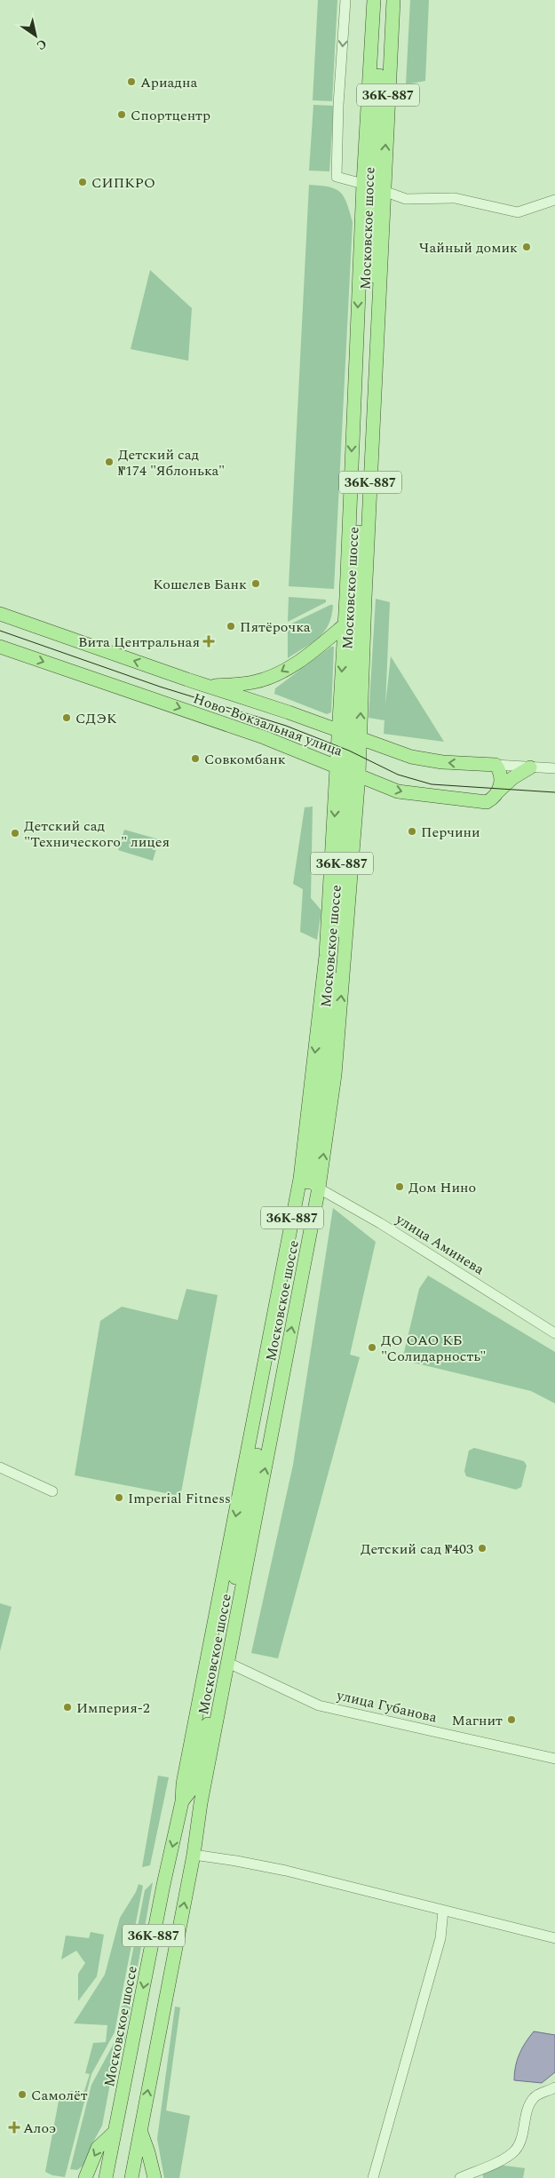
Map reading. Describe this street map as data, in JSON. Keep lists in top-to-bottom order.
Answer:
{
  "streets": {
    "main road": ["36К-887", "Московское шоссе", "Ново-Вокзальная улица"],
    "street": ["улица Аминева", "улица Губанова"]
  },
  "crossings": [
    ["Московское шоссе", "Ново-Вокзальная улица"],
    ["Московское шоссе", "улица Аминева"],
    ["Московское шоссе", "улица Губанова"]
  ],
  "places": {
    "other": [
      "Ариадна",
      "Спортцентр",
      "СИПКРО",
      "Чайный домик",
      "Детский сад №174 \"Яблонька\"",
      "Кошелев Банк",
      "Пятёрочка",
      "СДЭК",
      "Совкомбанк",
      "Перчини",
      "Детский сад \"Технического\" лицея",
      "Дом Нино",
      "ДО ОАО КБ \"Солидарность\"",
      "Imperial Fitness",
      "Детский сад №403",
      "Империя-2",
      "Магнит",
      "Самолёт"
    ],
    "health": ["Вита Центральная", "Алоэ"]
  },
  "north": "bottom right"
}
